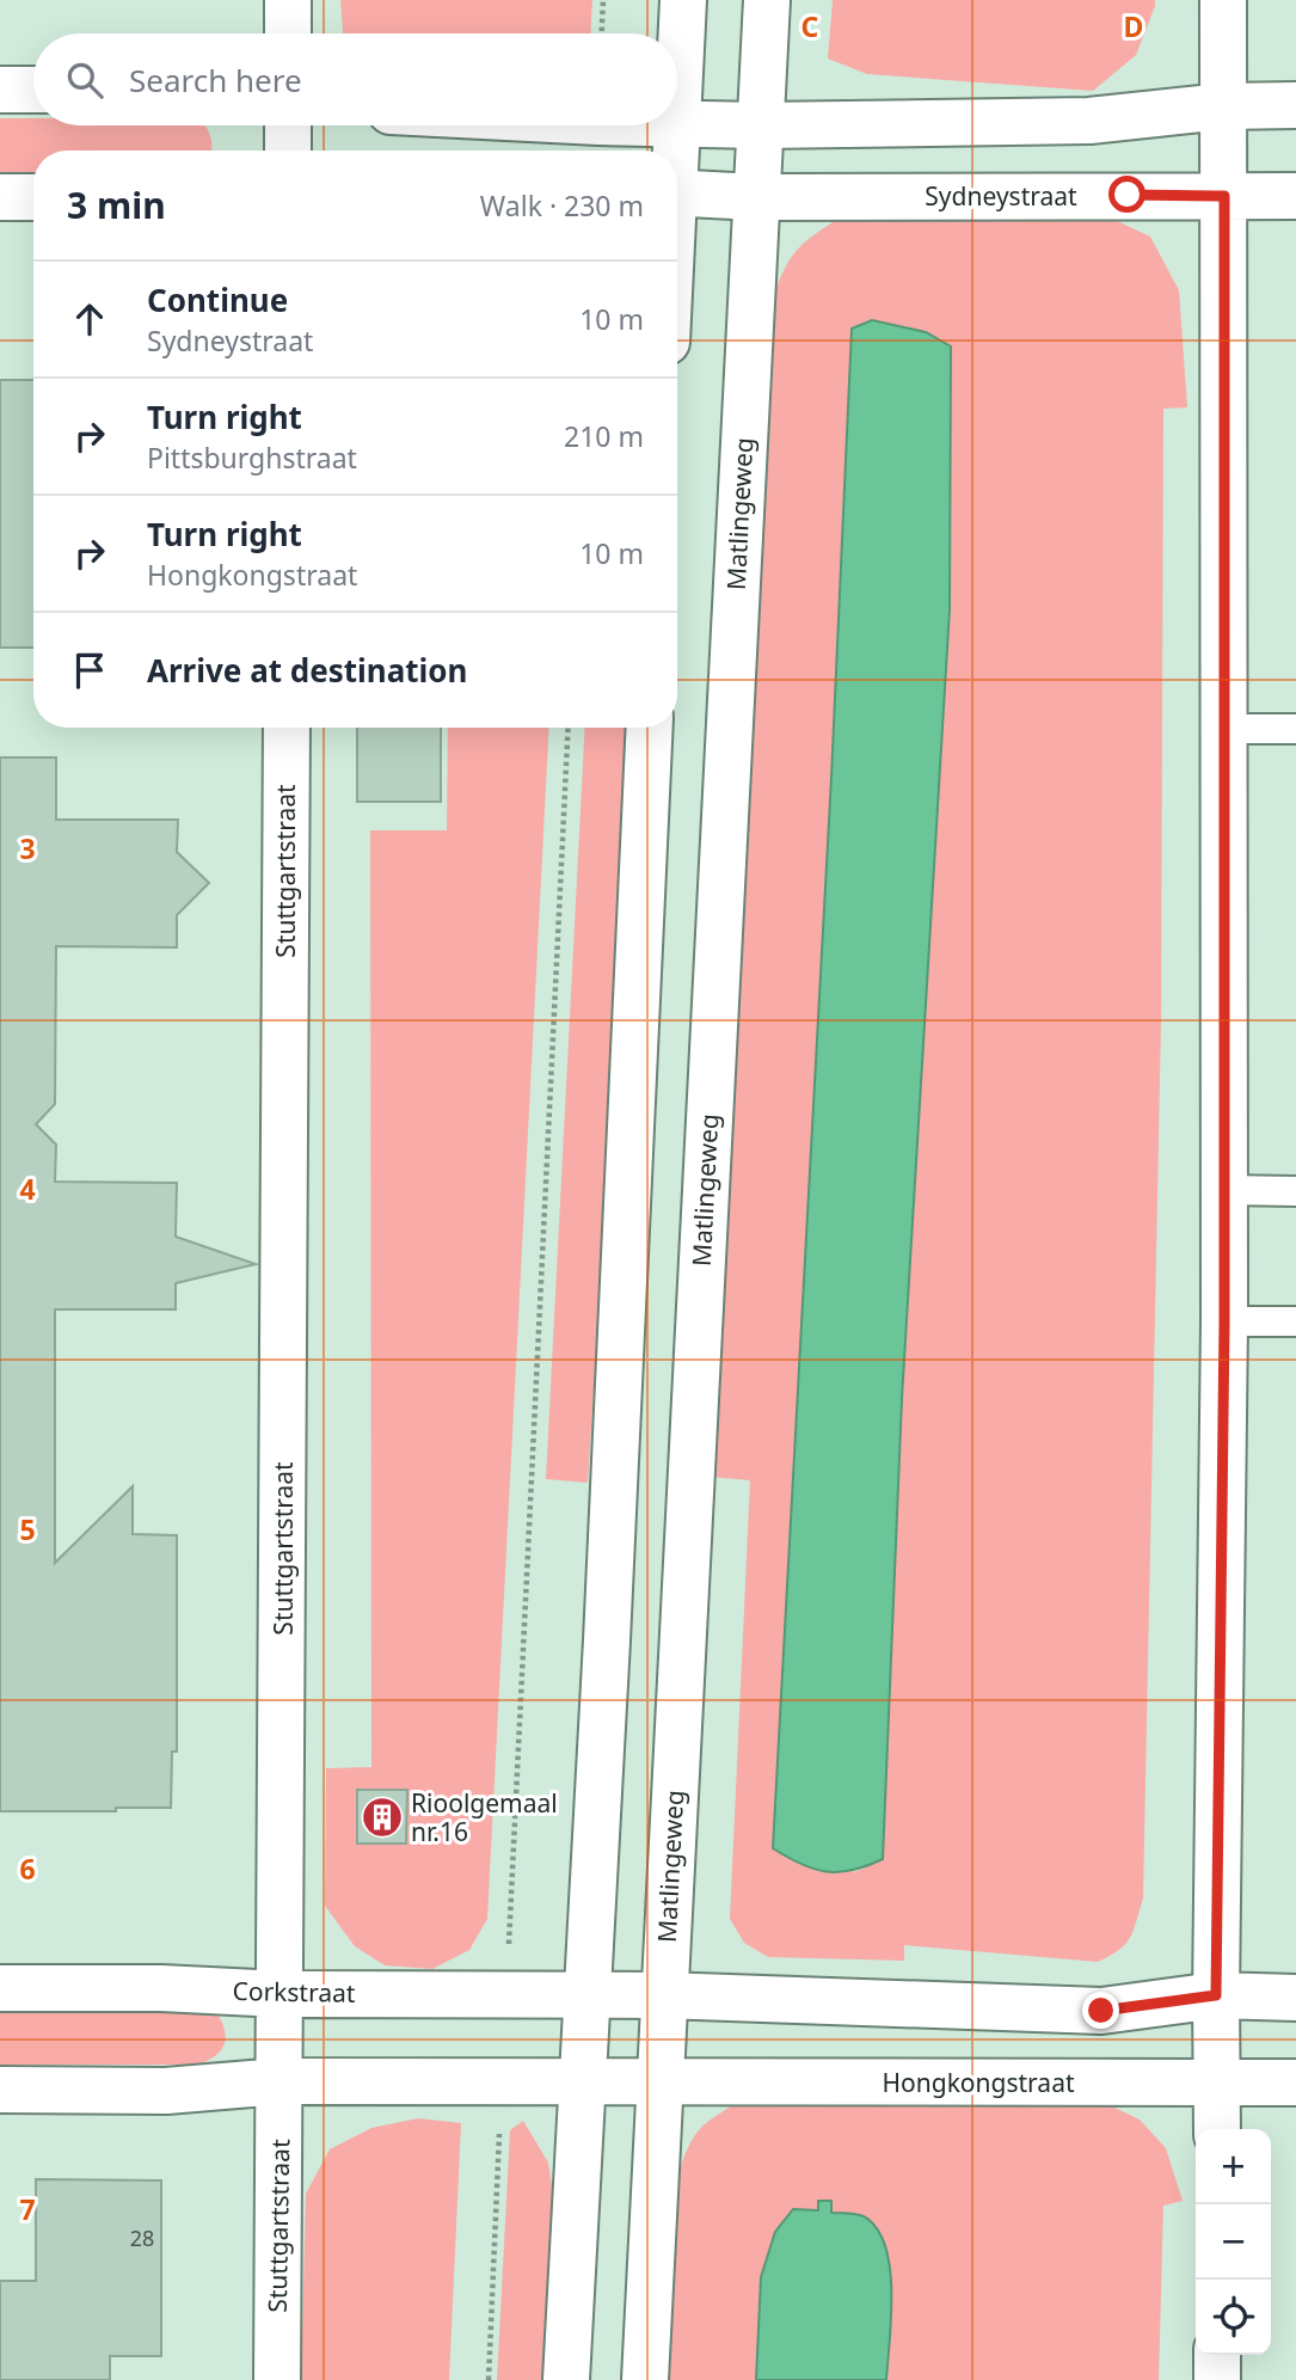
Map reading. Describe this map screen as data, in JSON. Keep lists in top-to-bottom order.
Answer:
{
  "streets": {
    "street": [
      "Sydneystraat",
      "Matlingeweg",
      "Stuttgartstraat",
      "Corkstraat",
      "Hongkongstraat"
    ]
  },
  "crossings": [
    ["Sydneystraat", "Matlingeweg"],
    ["Matlingeweg", "Corkstraat"],
    ["Matlingeweg", "Hongkongstraat"],
    ["Stuttgartstraat", "Corkstraat"]
  ],
  "places": {
    "building": ["Rioolgemaal nr.16"]
  },
  "house_numbers": ["28"],
  "page": {
    "search": "Search here",
    "heading": ["3 min", "Walk · 230 m"],
    "list": [
      ["Continue", "Sydneystraat", "10 m"],
      ["Turn right", "Pittsburghstraat", "210 m"],
      ["Turn right", "Hongkongstraat", "10 m"],
      "Arrive at destination"
    ],
    "map_buttons": ["+", "−"]
  },
  "grid": {
    "columns": ["C", "D"],
    "rows": [
      "3",
      "4",
      "5",
      "6",
      "7"
    ]
  }
}
